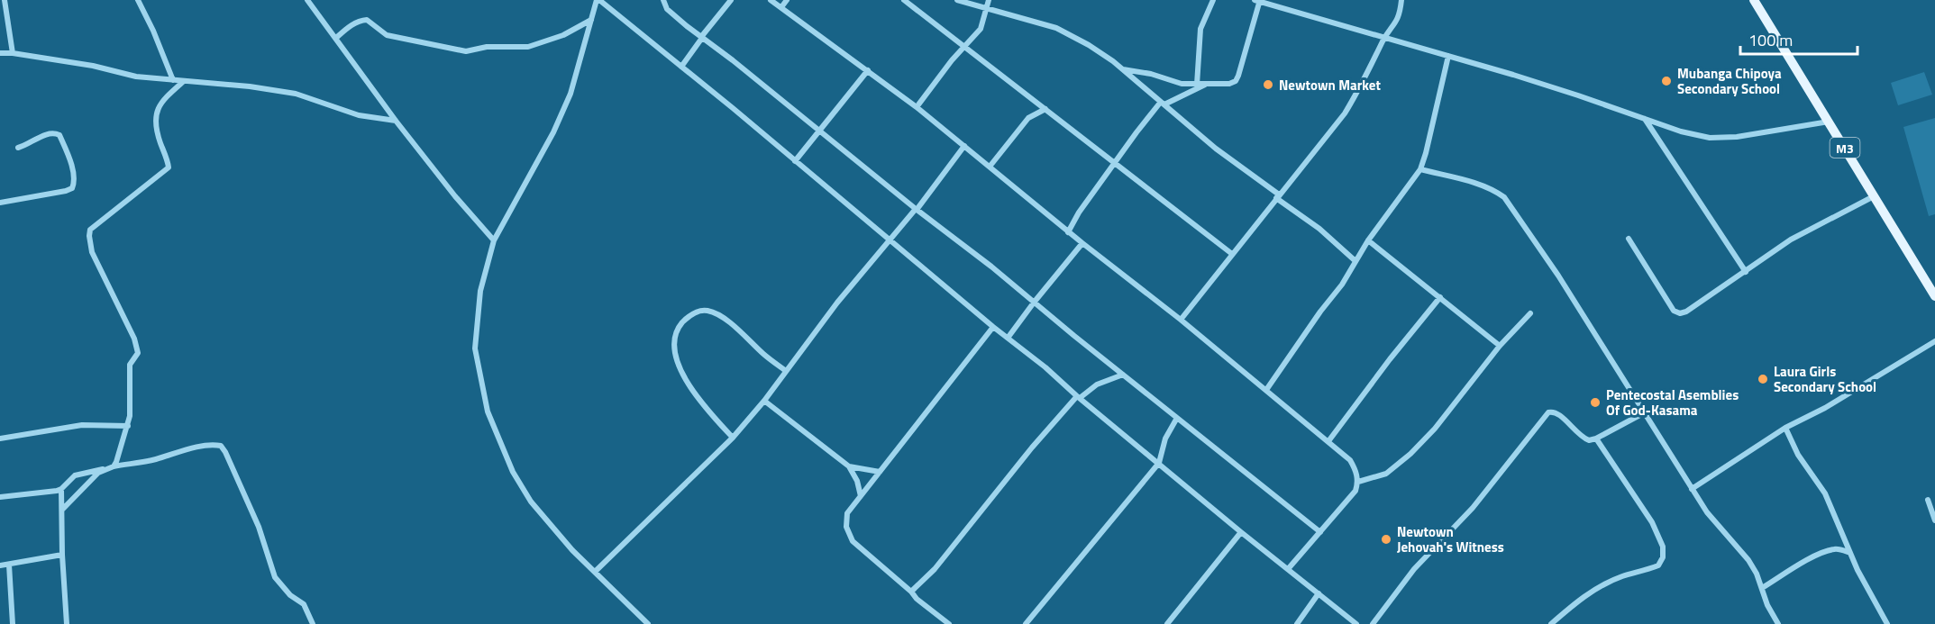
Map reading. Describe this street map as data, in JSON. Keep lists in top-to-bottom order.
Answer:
{
  "streets": {
    "main road": ["M3"]
  },
  "places": [
    "Mubanga Chipoya Secondary School",
    "Newtown Market",
    "Laura Girls Secondary School",
    "Pentecostal Asemblies Of God-Kasama",
    "Newtown Jehovah's Witness"
  ],
  "scale_bar": "100 m"
}
